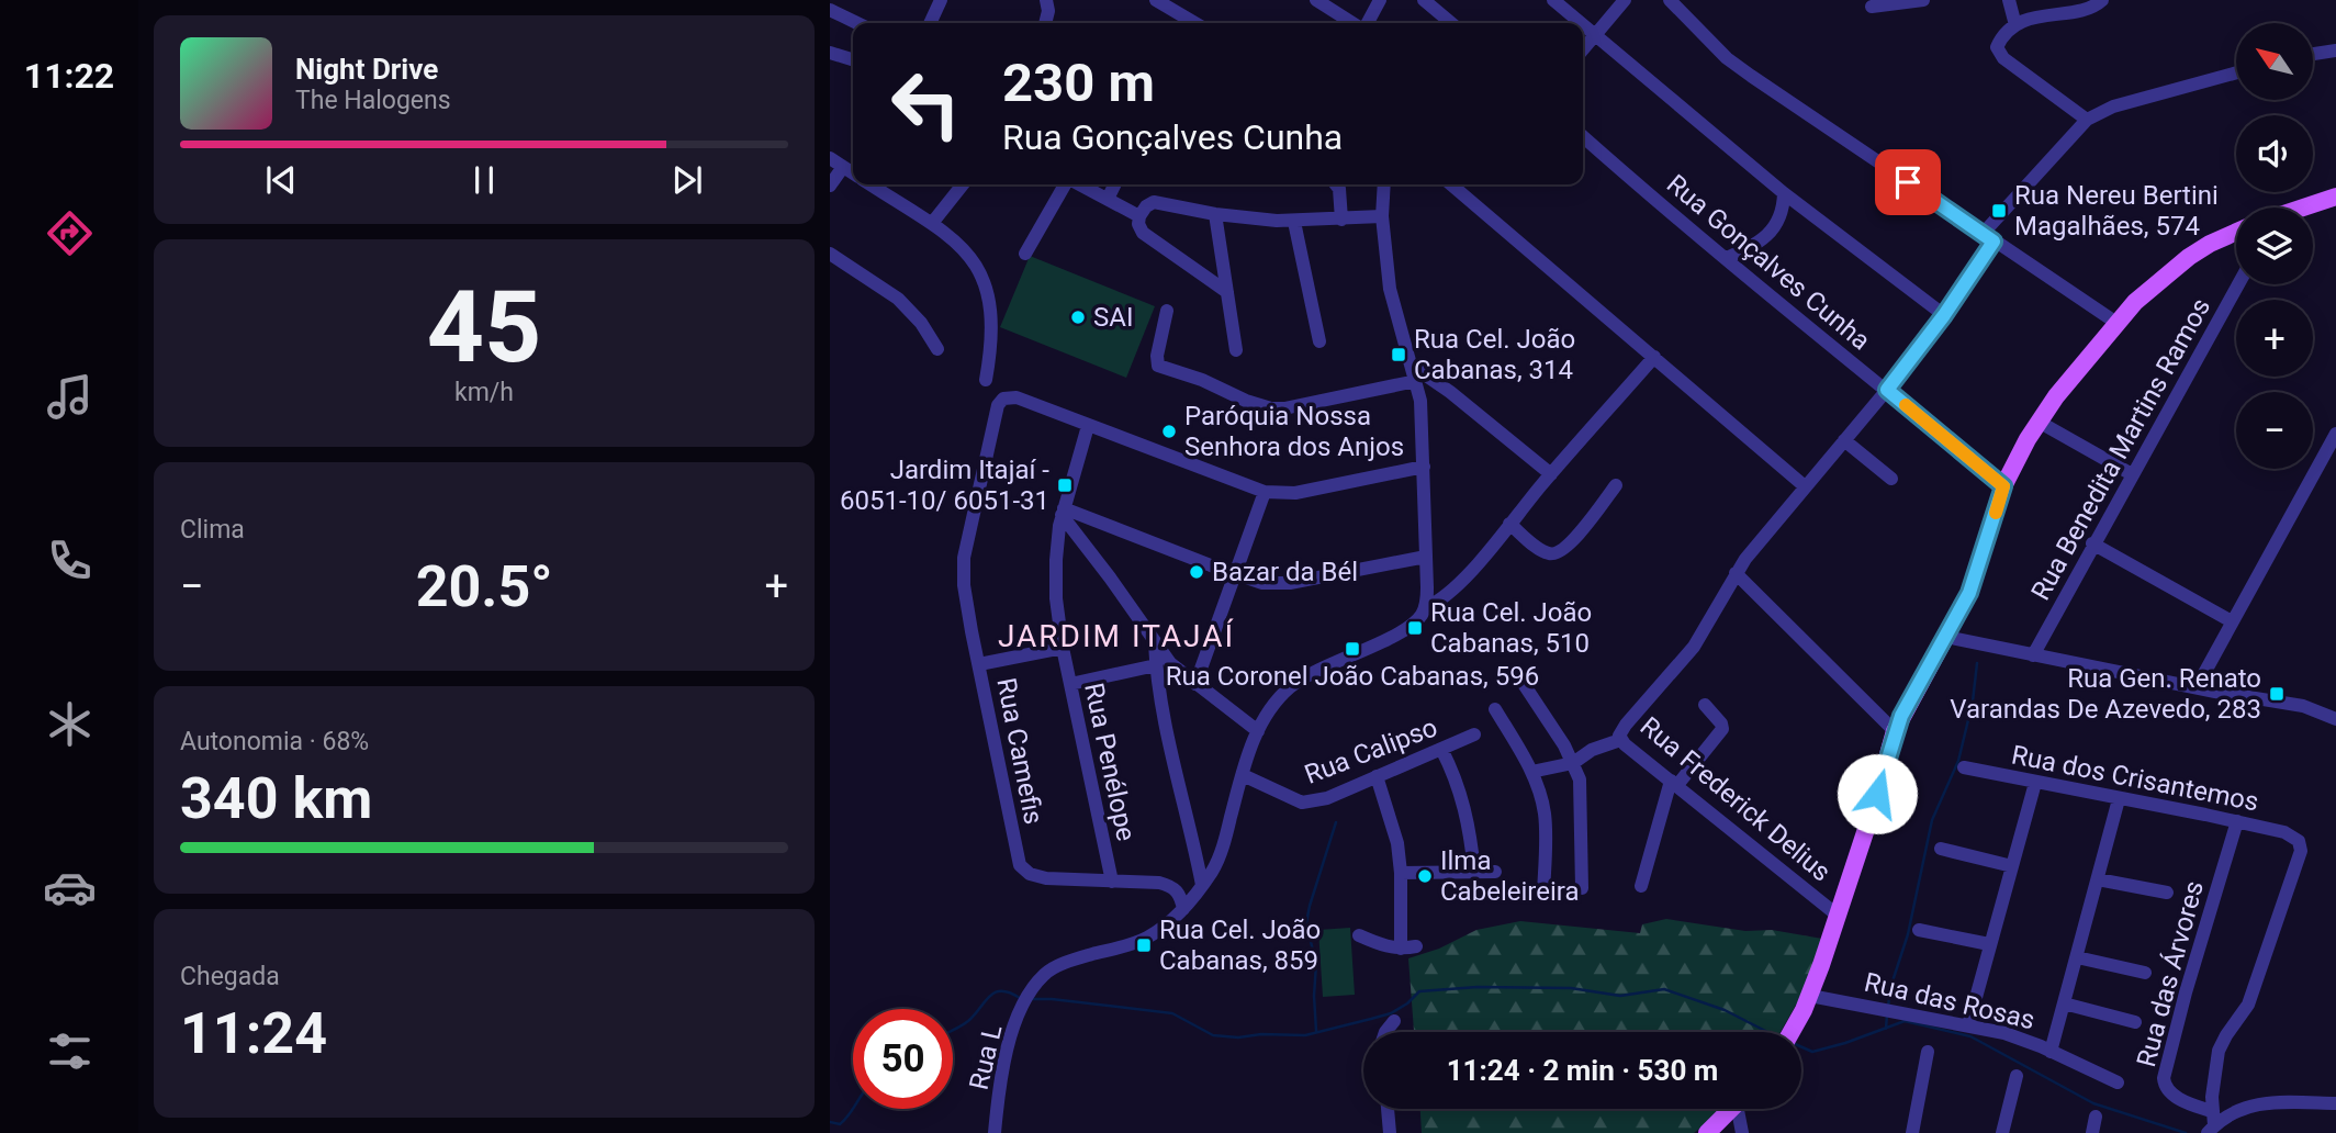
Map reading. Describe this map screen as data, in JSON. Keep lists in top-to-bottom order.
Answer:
{
  "streets": {
    "street": [
      "Rua Gonçalves Cunha",
      "Rua Benedita Martins Ramos",
      "Rua Camefis",
      "Rua Calipso",
      "Rua Penélope",
      "Rua dos Crisantemos",
      "Rua Frederick Delius",
      "Rua das Árvores",
      "Rua das Rosas",
      "Rua L"
    ]
  },
  "crossings": [
    ["Rua Gonçalves Cunha", "Rua Frederick Delius"],
    ["Rua Camefis", "Rua Penélope"],
    ["Rua Camefis", "Rua L"],
    ["Rua dos Crisantemos", "Rua das Árvores"]
  ],
  "districts": ["JARDIM ITAJAÍ"],
  "places": {
    "transit": [
      "Rua Nereu Bertini Magalhães, 574",
      "Rua Cel. João Cabanas, 314",
      "Jardim Itajaí - 6051-10/ 6051-31",
      "Rua Cel. João Cabanas, 510",
      "Rua Coronel João Cabanas, 596",
      "Rua Gen. Renato Varandas De Azevedo, 283",
      "Rua Cel. João Cabanas, 859"
    ],
    "other": [
      "SAI",
      "Paróquia Nossa Senhora dos Anjos",
      "Bazar da Bél",
      "Ilma Cabeleireira"
    ]
  },
  "north": "top left",
  "page": {
    "tabs": "11:22",
    "map_buttons": ["+", "−"],
    "turn": ["230 m", "Rua Gonçalves Cunha"],
    "song": ["Night Drive", "The Halogens"],
    "tile": [
      ["45", "km/h"],
      "Clima",
      ["Autonomia · 68%", "340 km"],
      ["Chegada", "11:24"]
    ],
    "heat": ["−", "20.5°", "+"],
    "limit": "50",
    "trip": "11:24 · 2 min · 530 m"
  }
}
